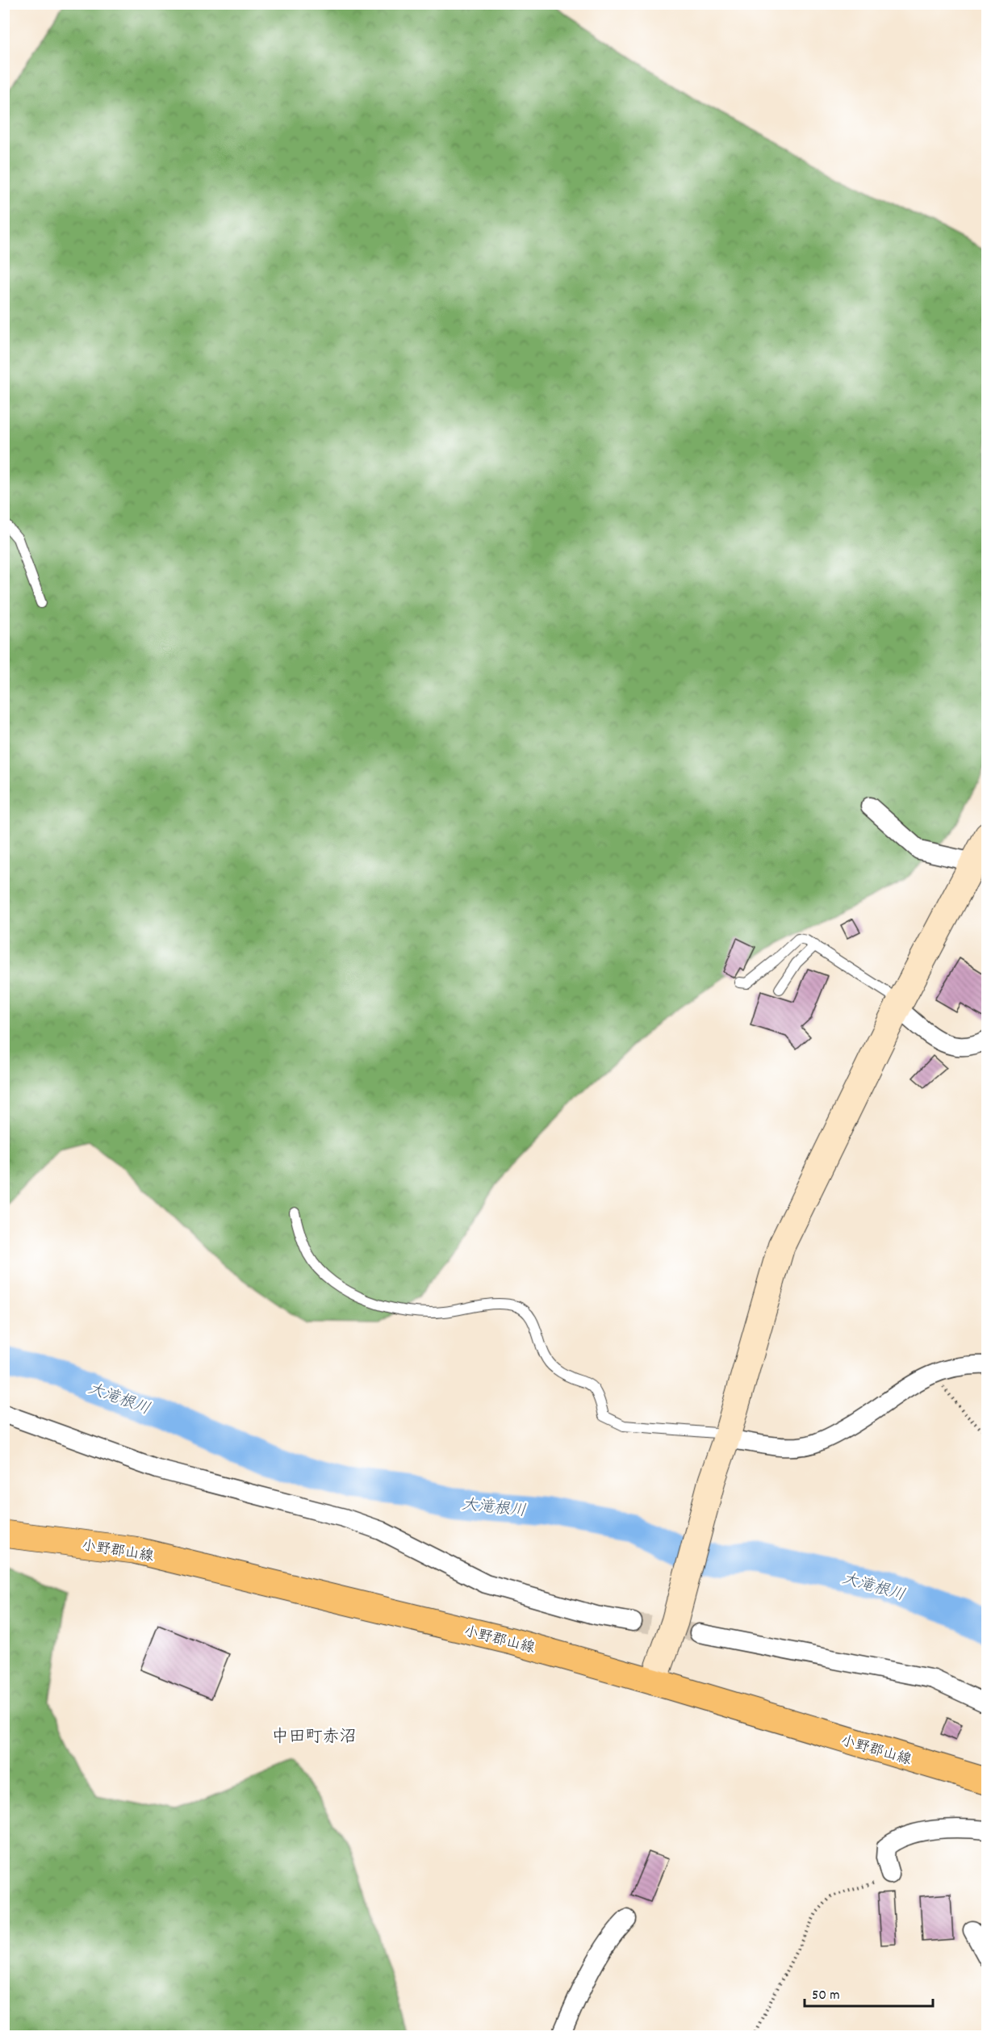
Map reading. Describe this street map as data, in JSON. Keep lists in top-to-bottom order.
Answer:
{
  "streets": {
    "main road": ["小野郡山線"]
  },
  "districts": ["中田町赤沼"],
  "water": ["大滝根川"],
  "scale_bar": "50 m"
}
